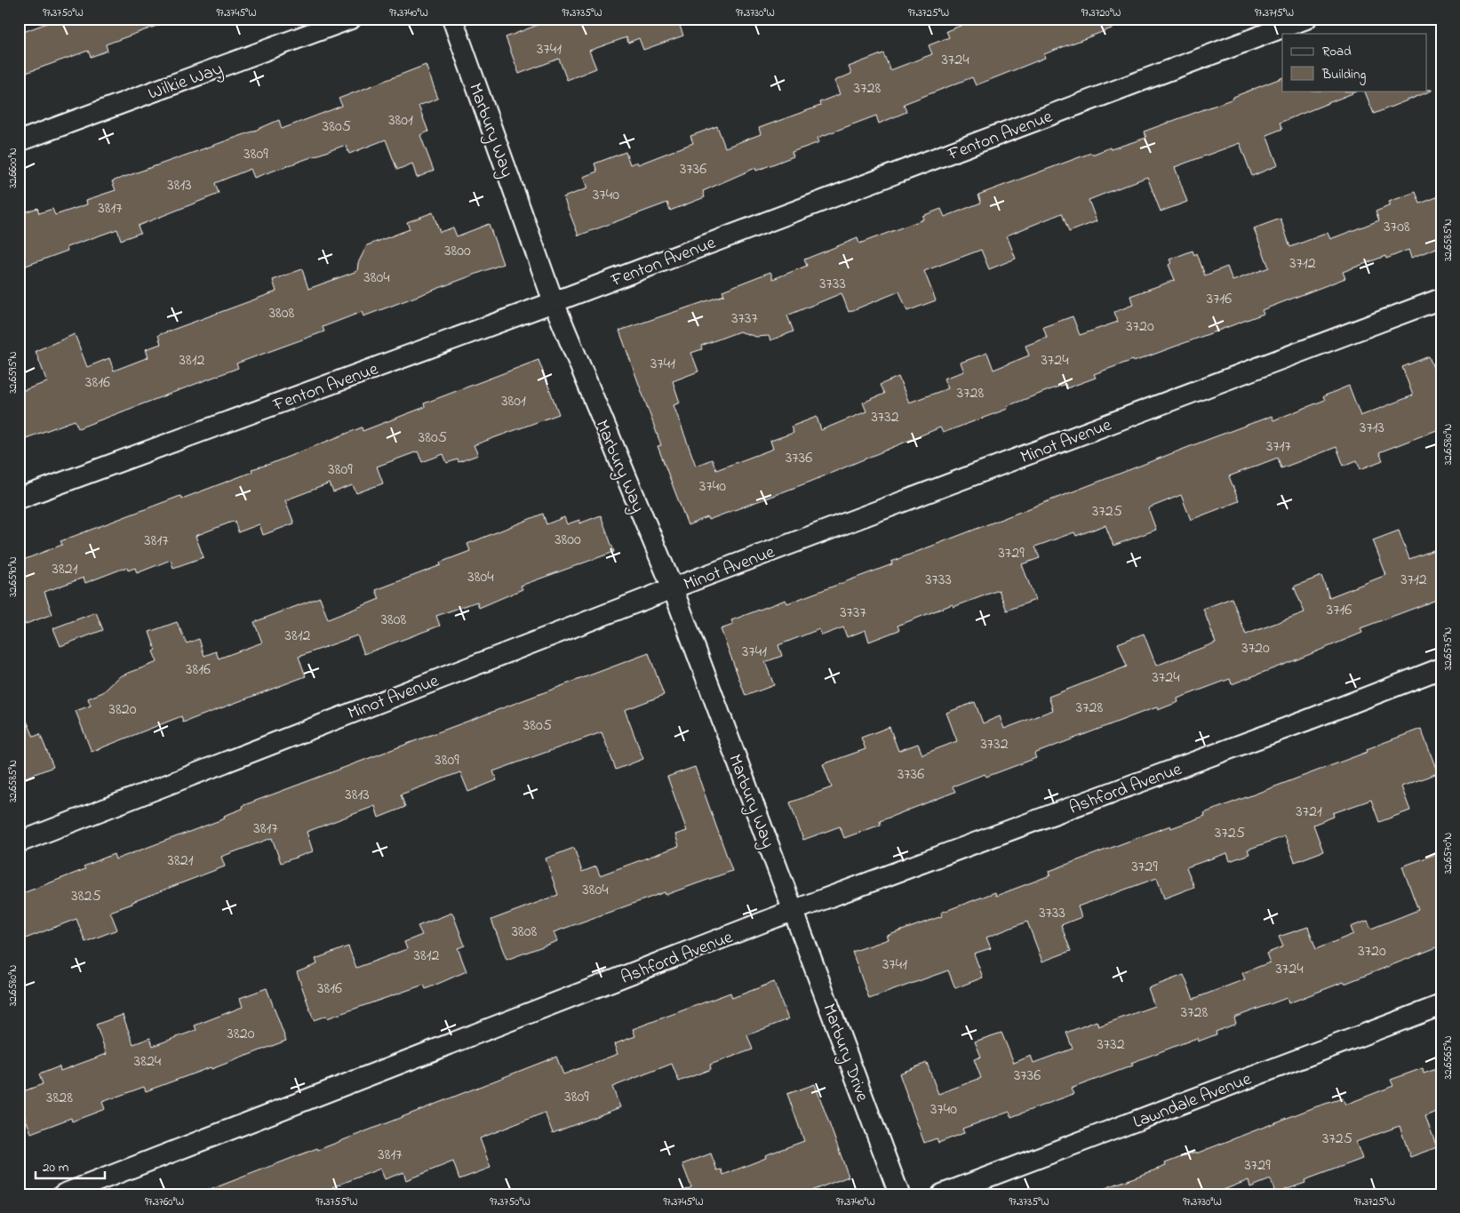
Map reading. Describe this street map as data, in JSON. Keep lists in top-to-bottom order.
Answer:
{
  "streets": {
    "street": [
      "Wilkie Way",
      "Marbury Way",
      "Fenton Avenue",
      "Minot Avenue",
      "Ashford Avenue",
      "Marbury Drive",
      "Lawndale Avenue"
    ]
  },
  "crossings": [
    ["Marbury Way", "Fenton Avenue"],
    ["Marbury Way", "Minot Avenue"],
    ["Marbury Way", "Ashford Avenue"],
    ["Marbury Way", "Marbury Drive"],
    ["Ashford Avenue", "Marbury Drive"]
  ],
  "house_numbers": [
    "3741",
    "3724",
    "3728",
    "3801",
    "3805",
    "3809",
    "3736",
    "3813",
    "3740",
    "3817",
    "3708",
    "3800",
    "3712",
    "3804",
    "3733",
    "3716",
    "3808",
    "3737",
    "3720",
    "3812",
    "3724",
    "3741",
    "3816",
    "3728",
    "3801",
    "3732",
    "3713",
    "3805",
    "3717",
    "3736",
    "3809",
    "3740",
    "3725",
    "3800",
    "3817",
    "3729",
    "3821",
    "3804",
    "3733",
    "3712",
    "3716",
    "3737",
    "3808",
    "3812",
    "3720",
    "3741",
    "3816",
    "3724",
    "3728",
    "3820",
    "3805",
    "3732",
    "3809",
    "3736",
    "3813",
    "3721",
    "3817",
    "3725",
    "3821",
    "3729",
    "3804",
    "3825",
    "3733",
    "3808",
    "3720",
    "3812",
    "3741",
    "3724",
    "3816",
    "3728",
    "3820",
    "3732",
    "3824",
    "3736",
    "3809",
    "3828",
    "3740",
    "3725",
    "3817",
    "3729"
  ],
  "legend": ["Road", "Building"],
  "scale_bar": "20 m",
  "coordinates": [
    "97.3750°W",
    "97.3745°W",
    "97.3740°W",
    "97.3735°W",
    "97.3730°W",
    "97.3725°W",
    "97.3720°W",
    "97.3715°W",
    "32.6600°N",
    "32.6585°N",
    "32.6595°N",
    "32.6580°N",
    "32.6590°N",
    "32.6575°N",
    "32.6570°N",
    "32.6565°N",
    "97.3760°W",
    "97.3755°W"
  ]
}
